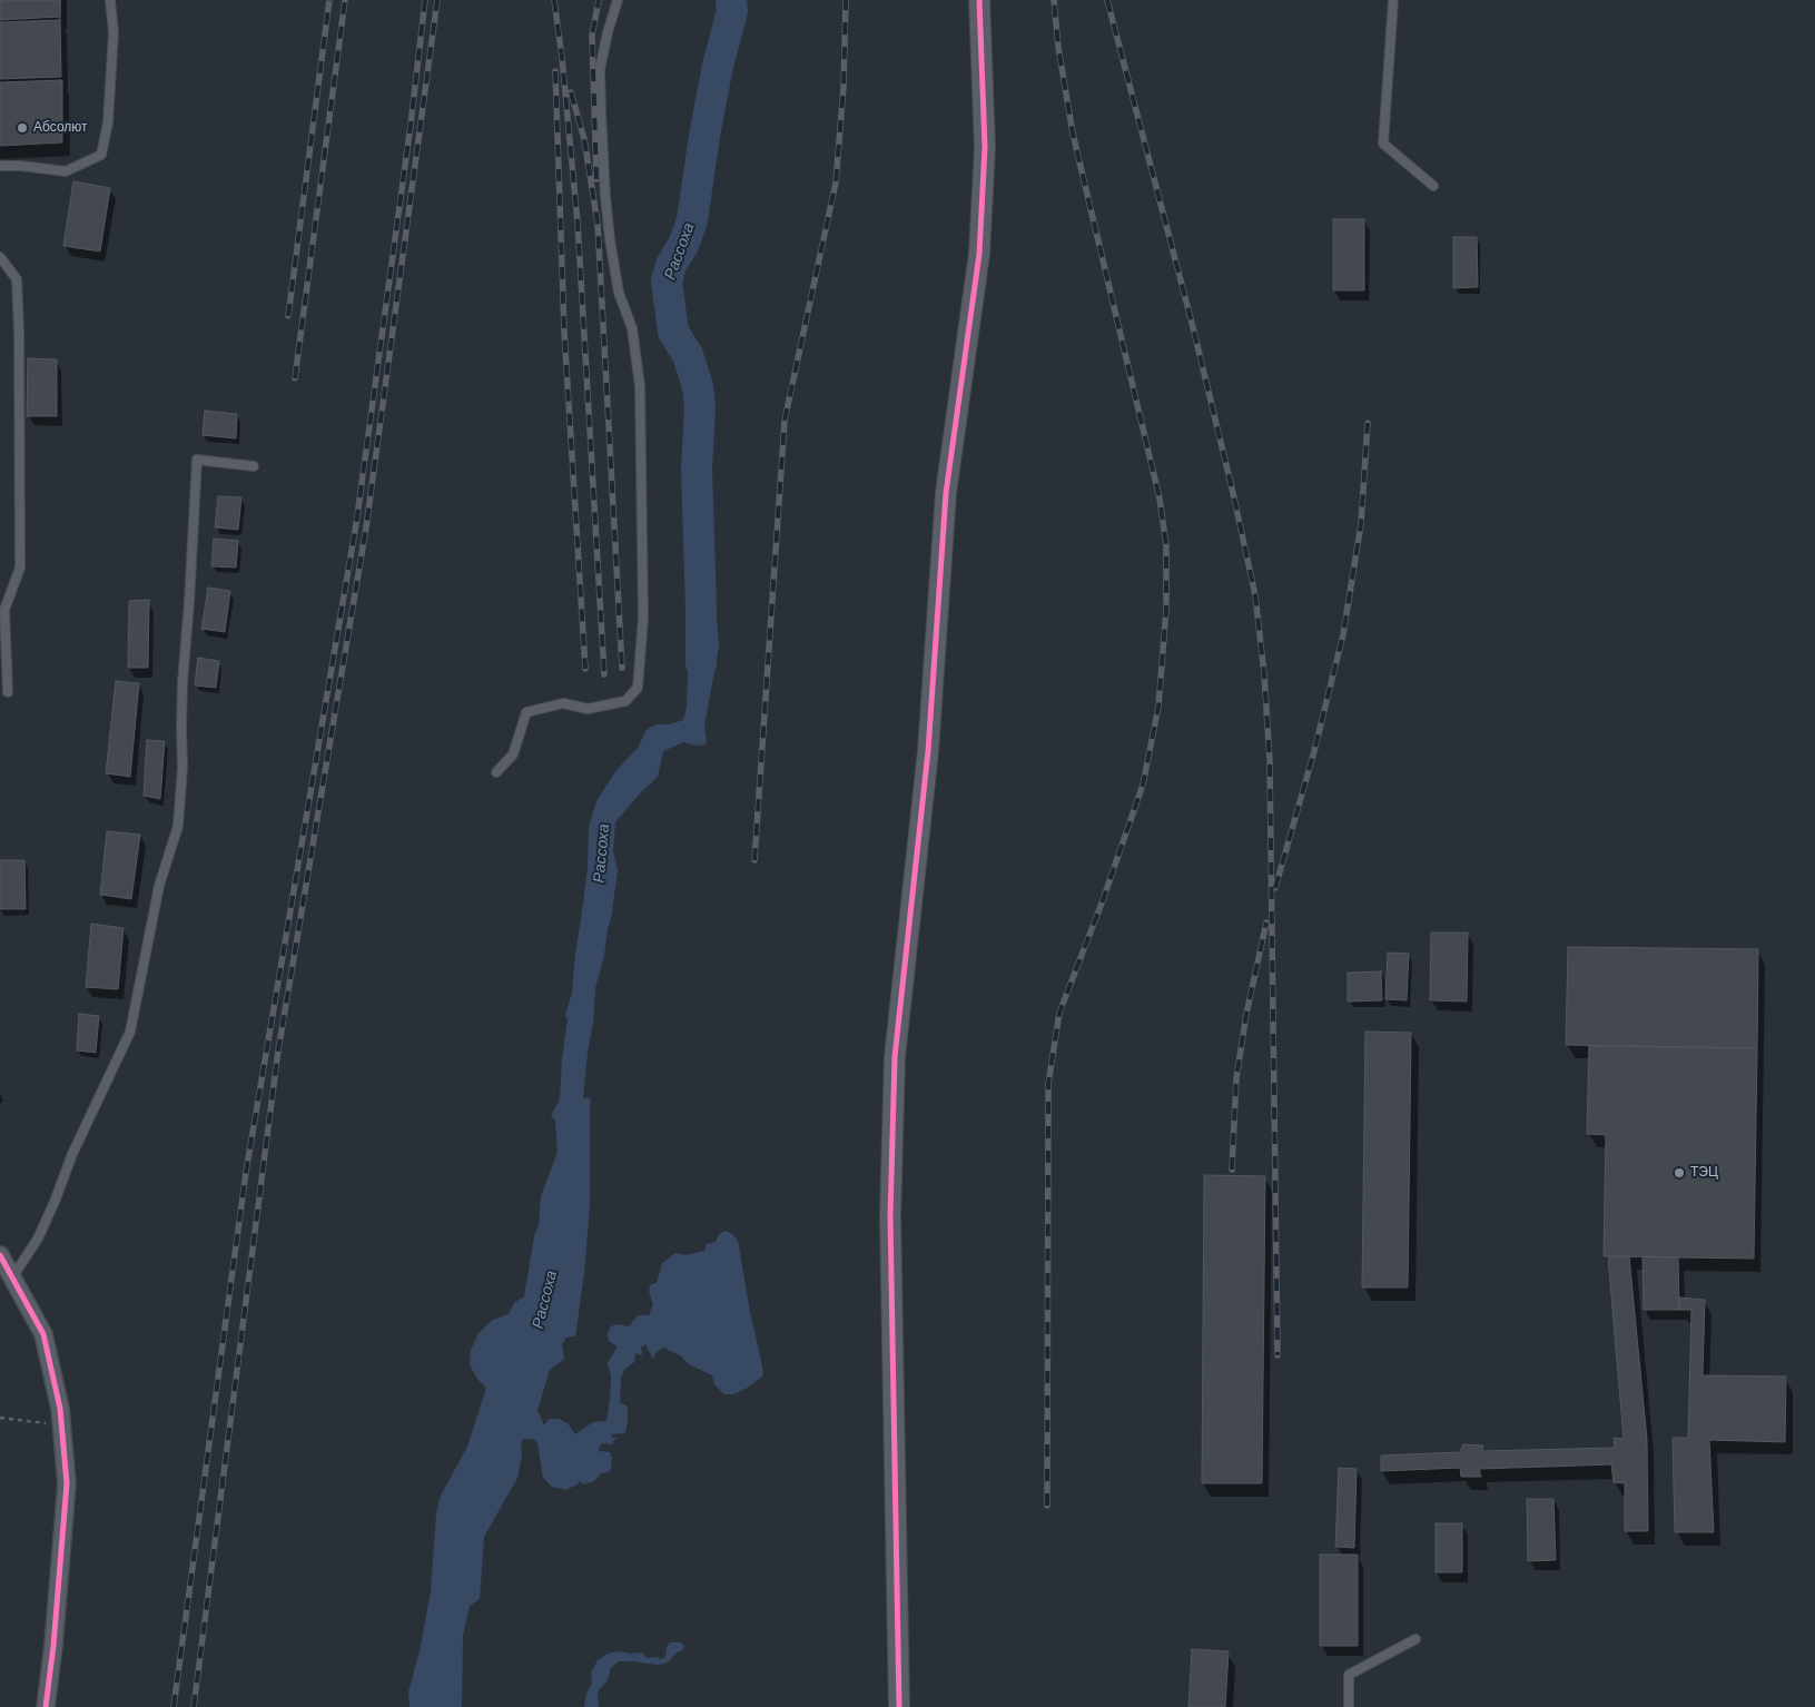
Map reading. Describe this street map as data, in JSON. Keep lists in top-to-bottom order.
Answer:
{
  "water": ["Рассоха"],
  "places": ["Абсолют", "ТЭЦ"]
}
